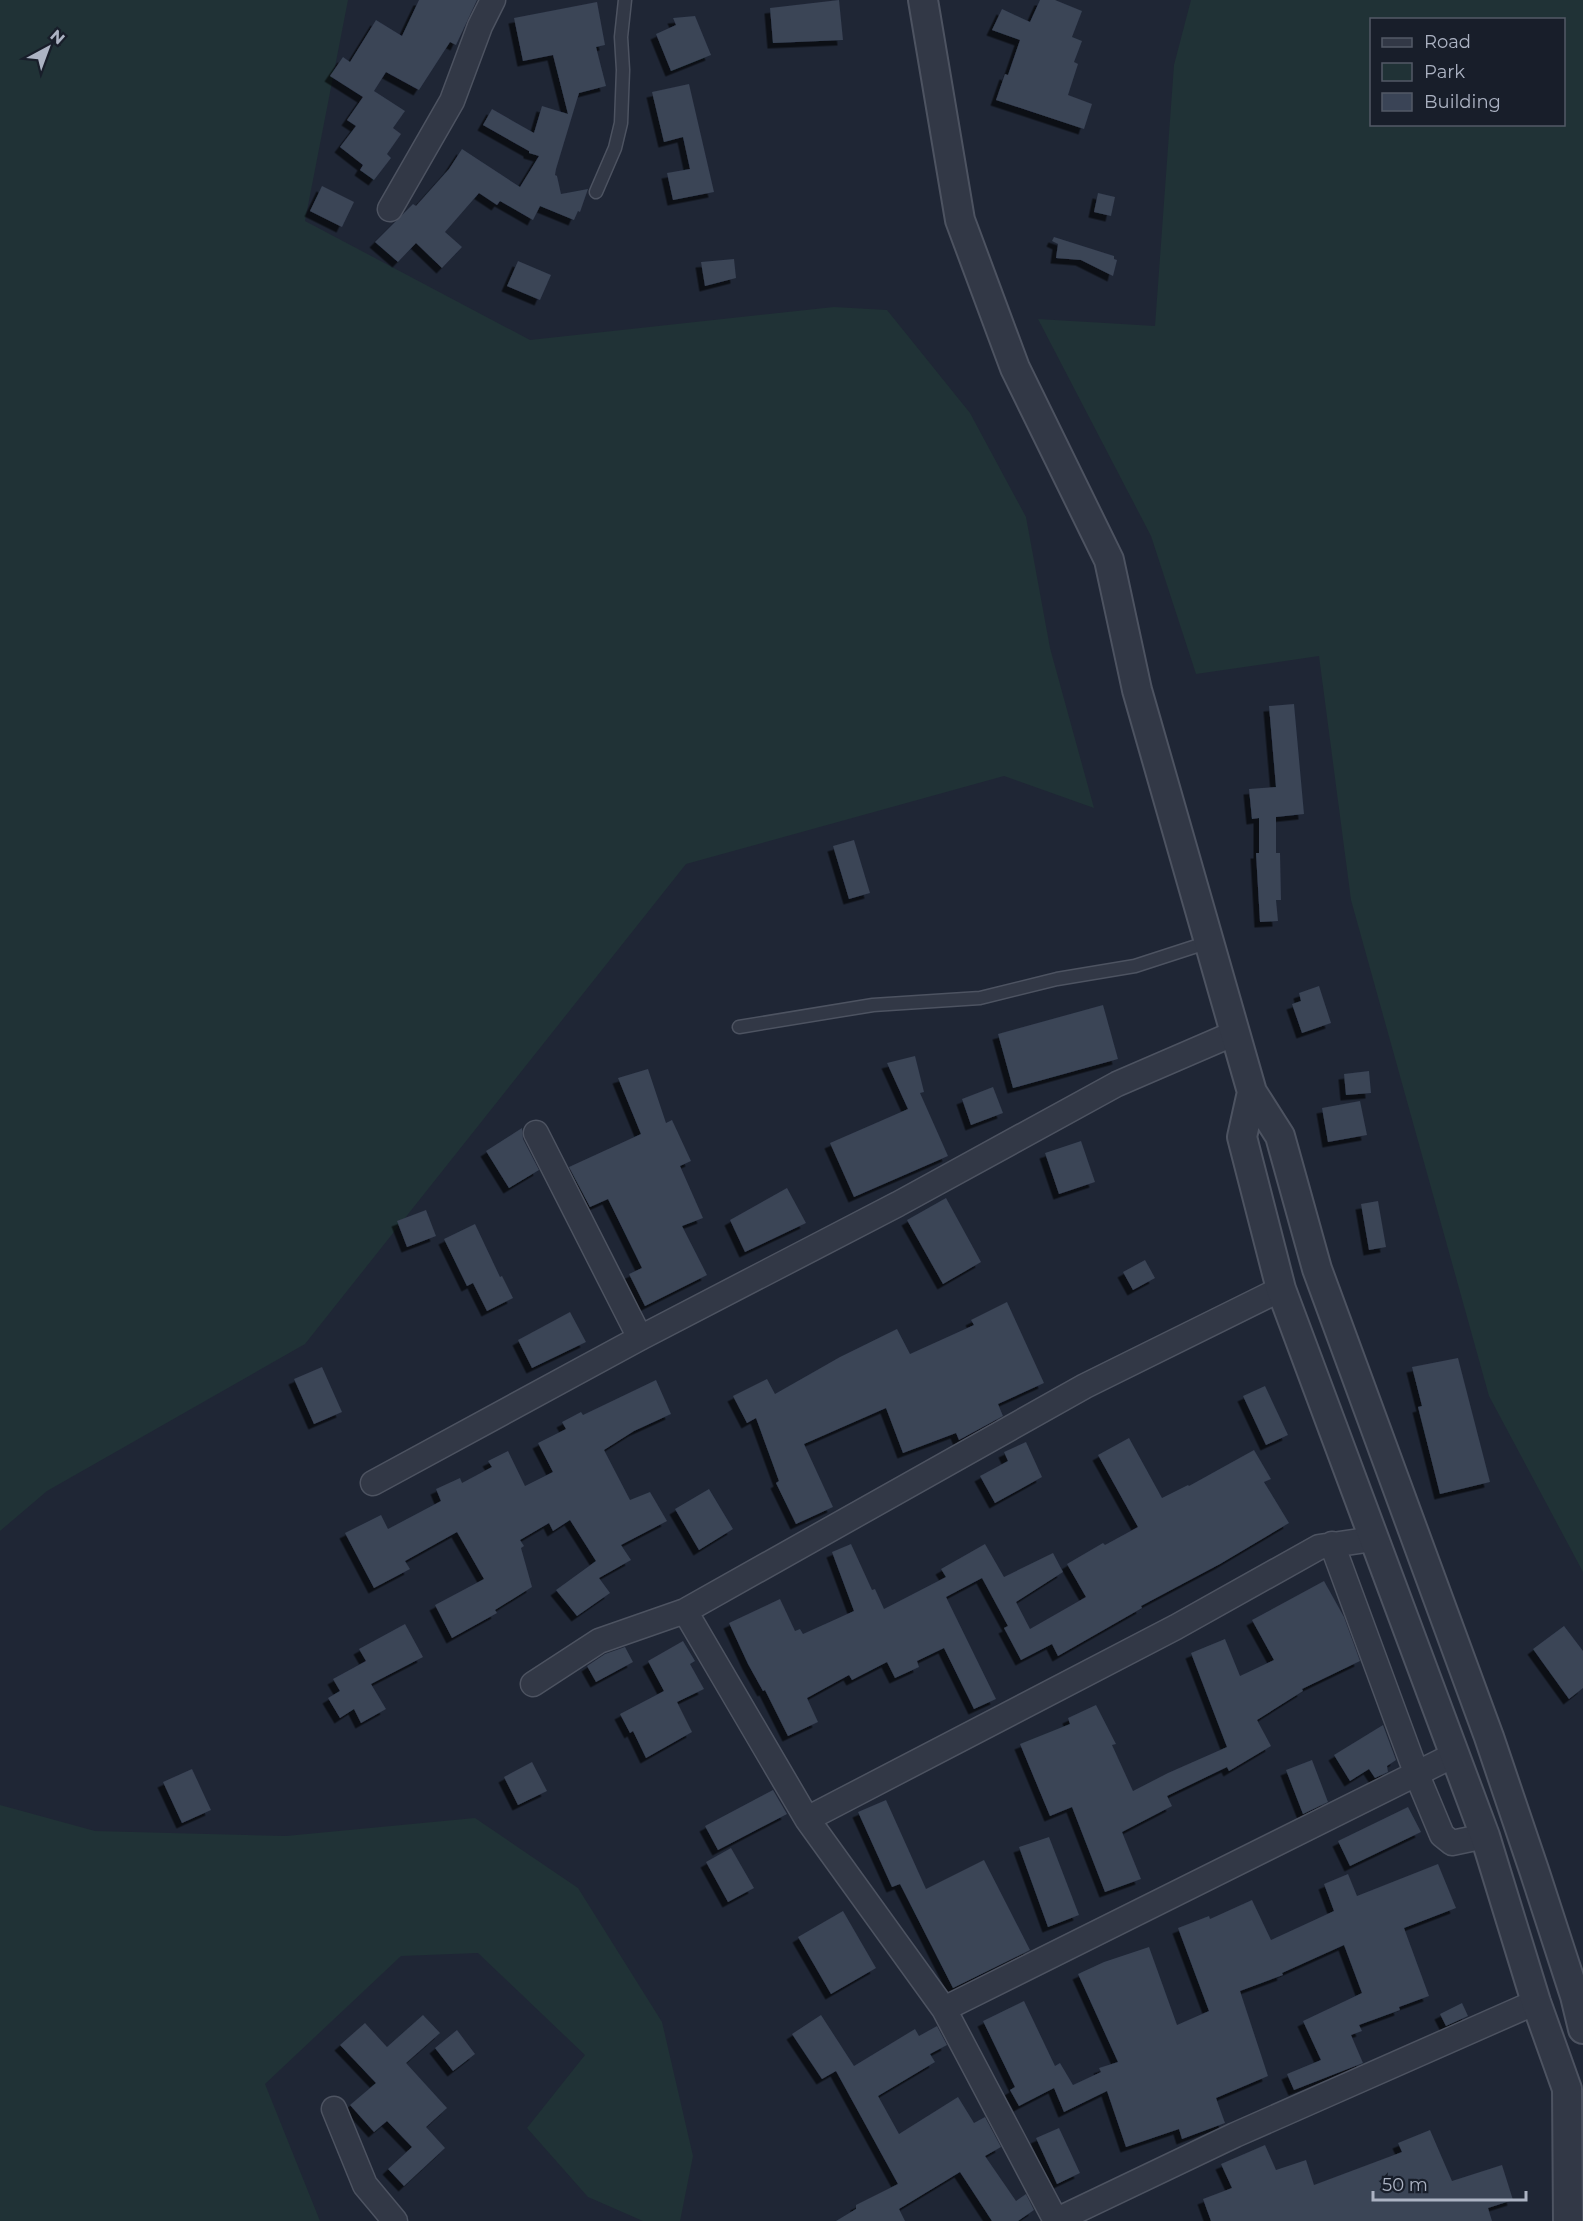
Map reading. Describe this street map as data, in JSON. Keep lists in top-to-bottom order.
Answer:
{
  "legend": ["Road", "Park", "Building"],
  "scale_bar": "50 m",
  "north": "top right"
}
